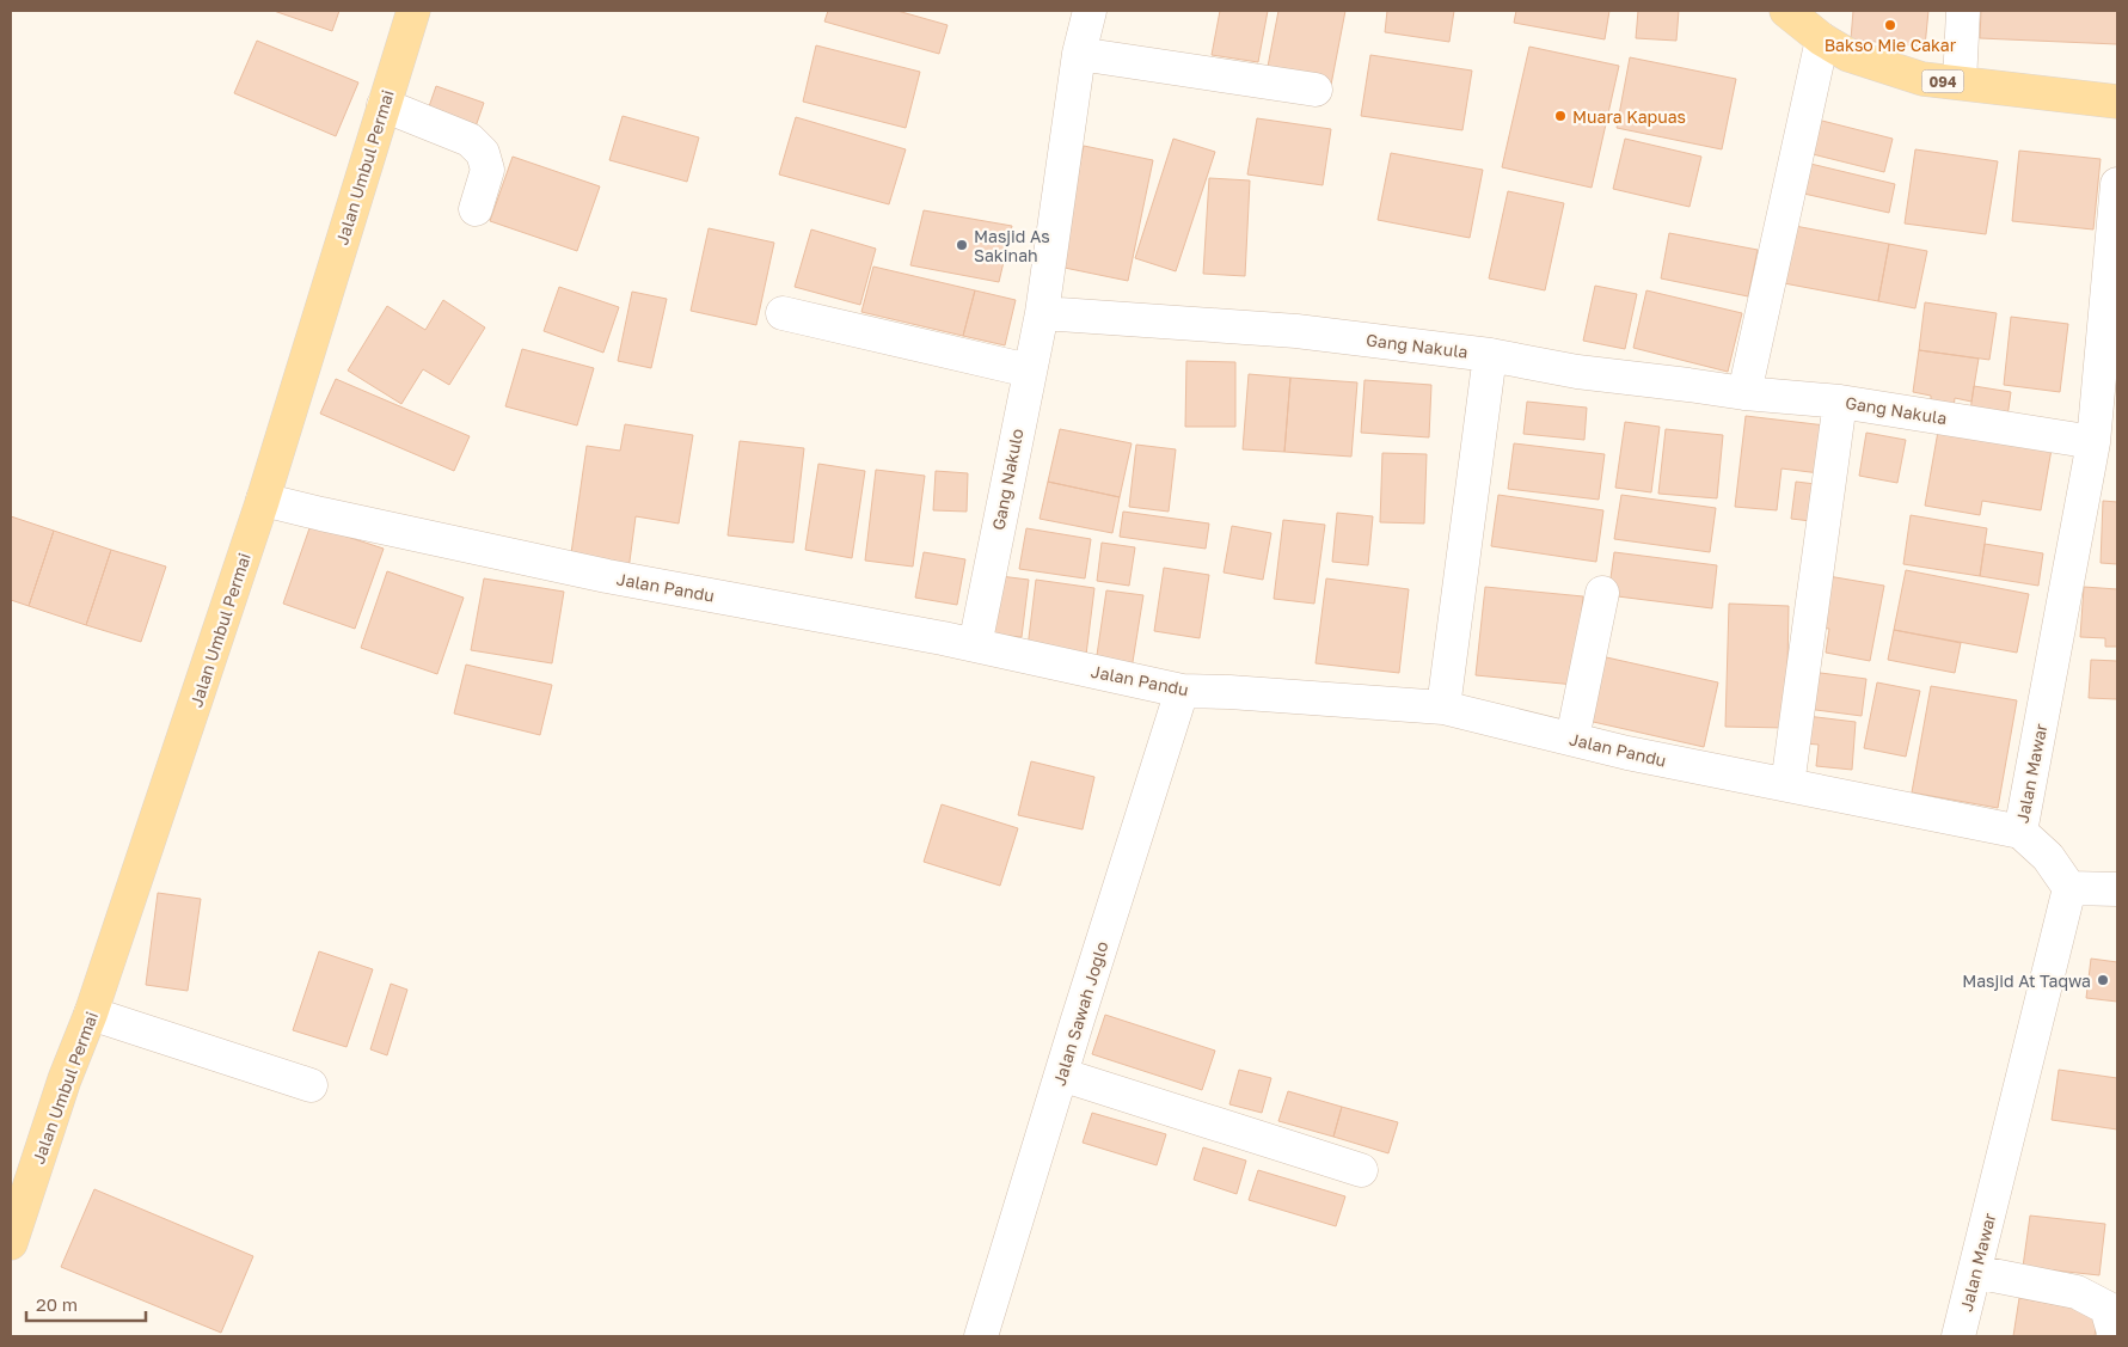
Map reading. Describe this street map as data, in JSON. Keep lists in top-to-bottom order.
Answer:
{
  "streets": {
    "main road": ["094", "Jalan Umbul Permai"],
    "street": [
      "Gang Nakula",
      "Gang Nakulo",
      "Jalan Pandu",
      "Jalan Mawar",
      "Jalan Sawah Joglo"
    ]
  },
  "crossings": [
    ["Jalan Umbul Permai", "Jalan Pandu"],
    ["Gang Nakula", "Gang Nakulo"],
    ["Gang Nakula", "Jalan Mawar"],
    ["Gang Nakulo", "Jalan Pandu"],
    ["Jalan Pandu", "Jalan Mawar"],
    ["Jalan Pandu", "Jalan Sawah Joglo"]
  ],
  "places": [
    "Bakso Mie Cakar",
    "Muara Kapuas",
    "Masjid As Sakinah",
    "Masjid At Taqwa"
  ],
  "scale_bar": "20 m"
}
